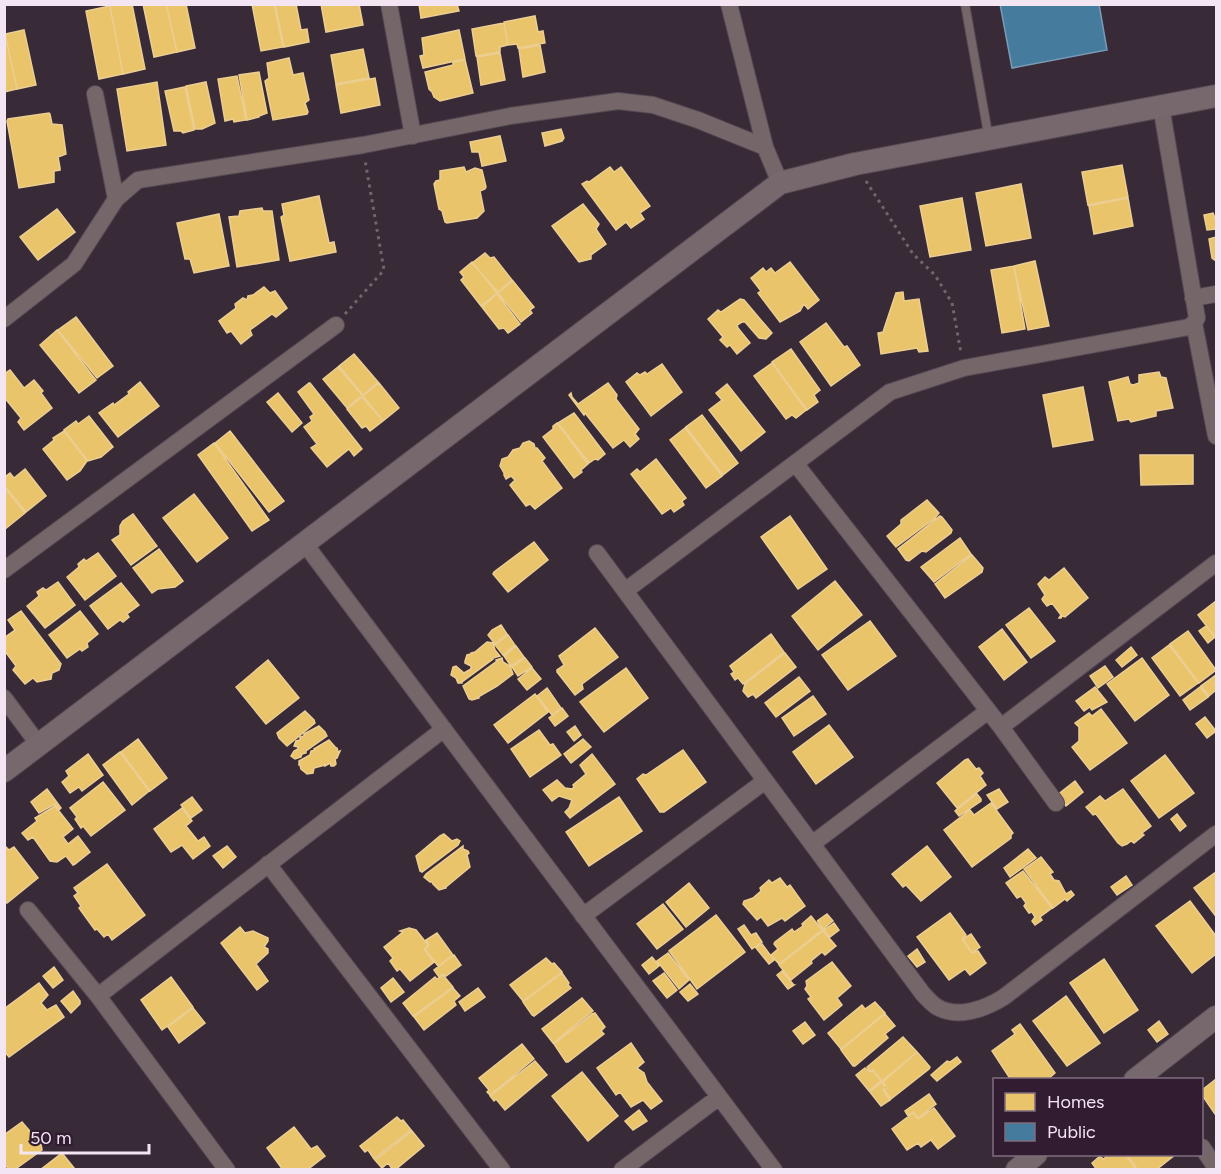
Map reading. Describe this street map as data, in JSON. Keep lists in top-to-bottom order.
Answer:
{
  "legend": ["Homes", "Public"],
  "scale_bar": "50 m"
}
